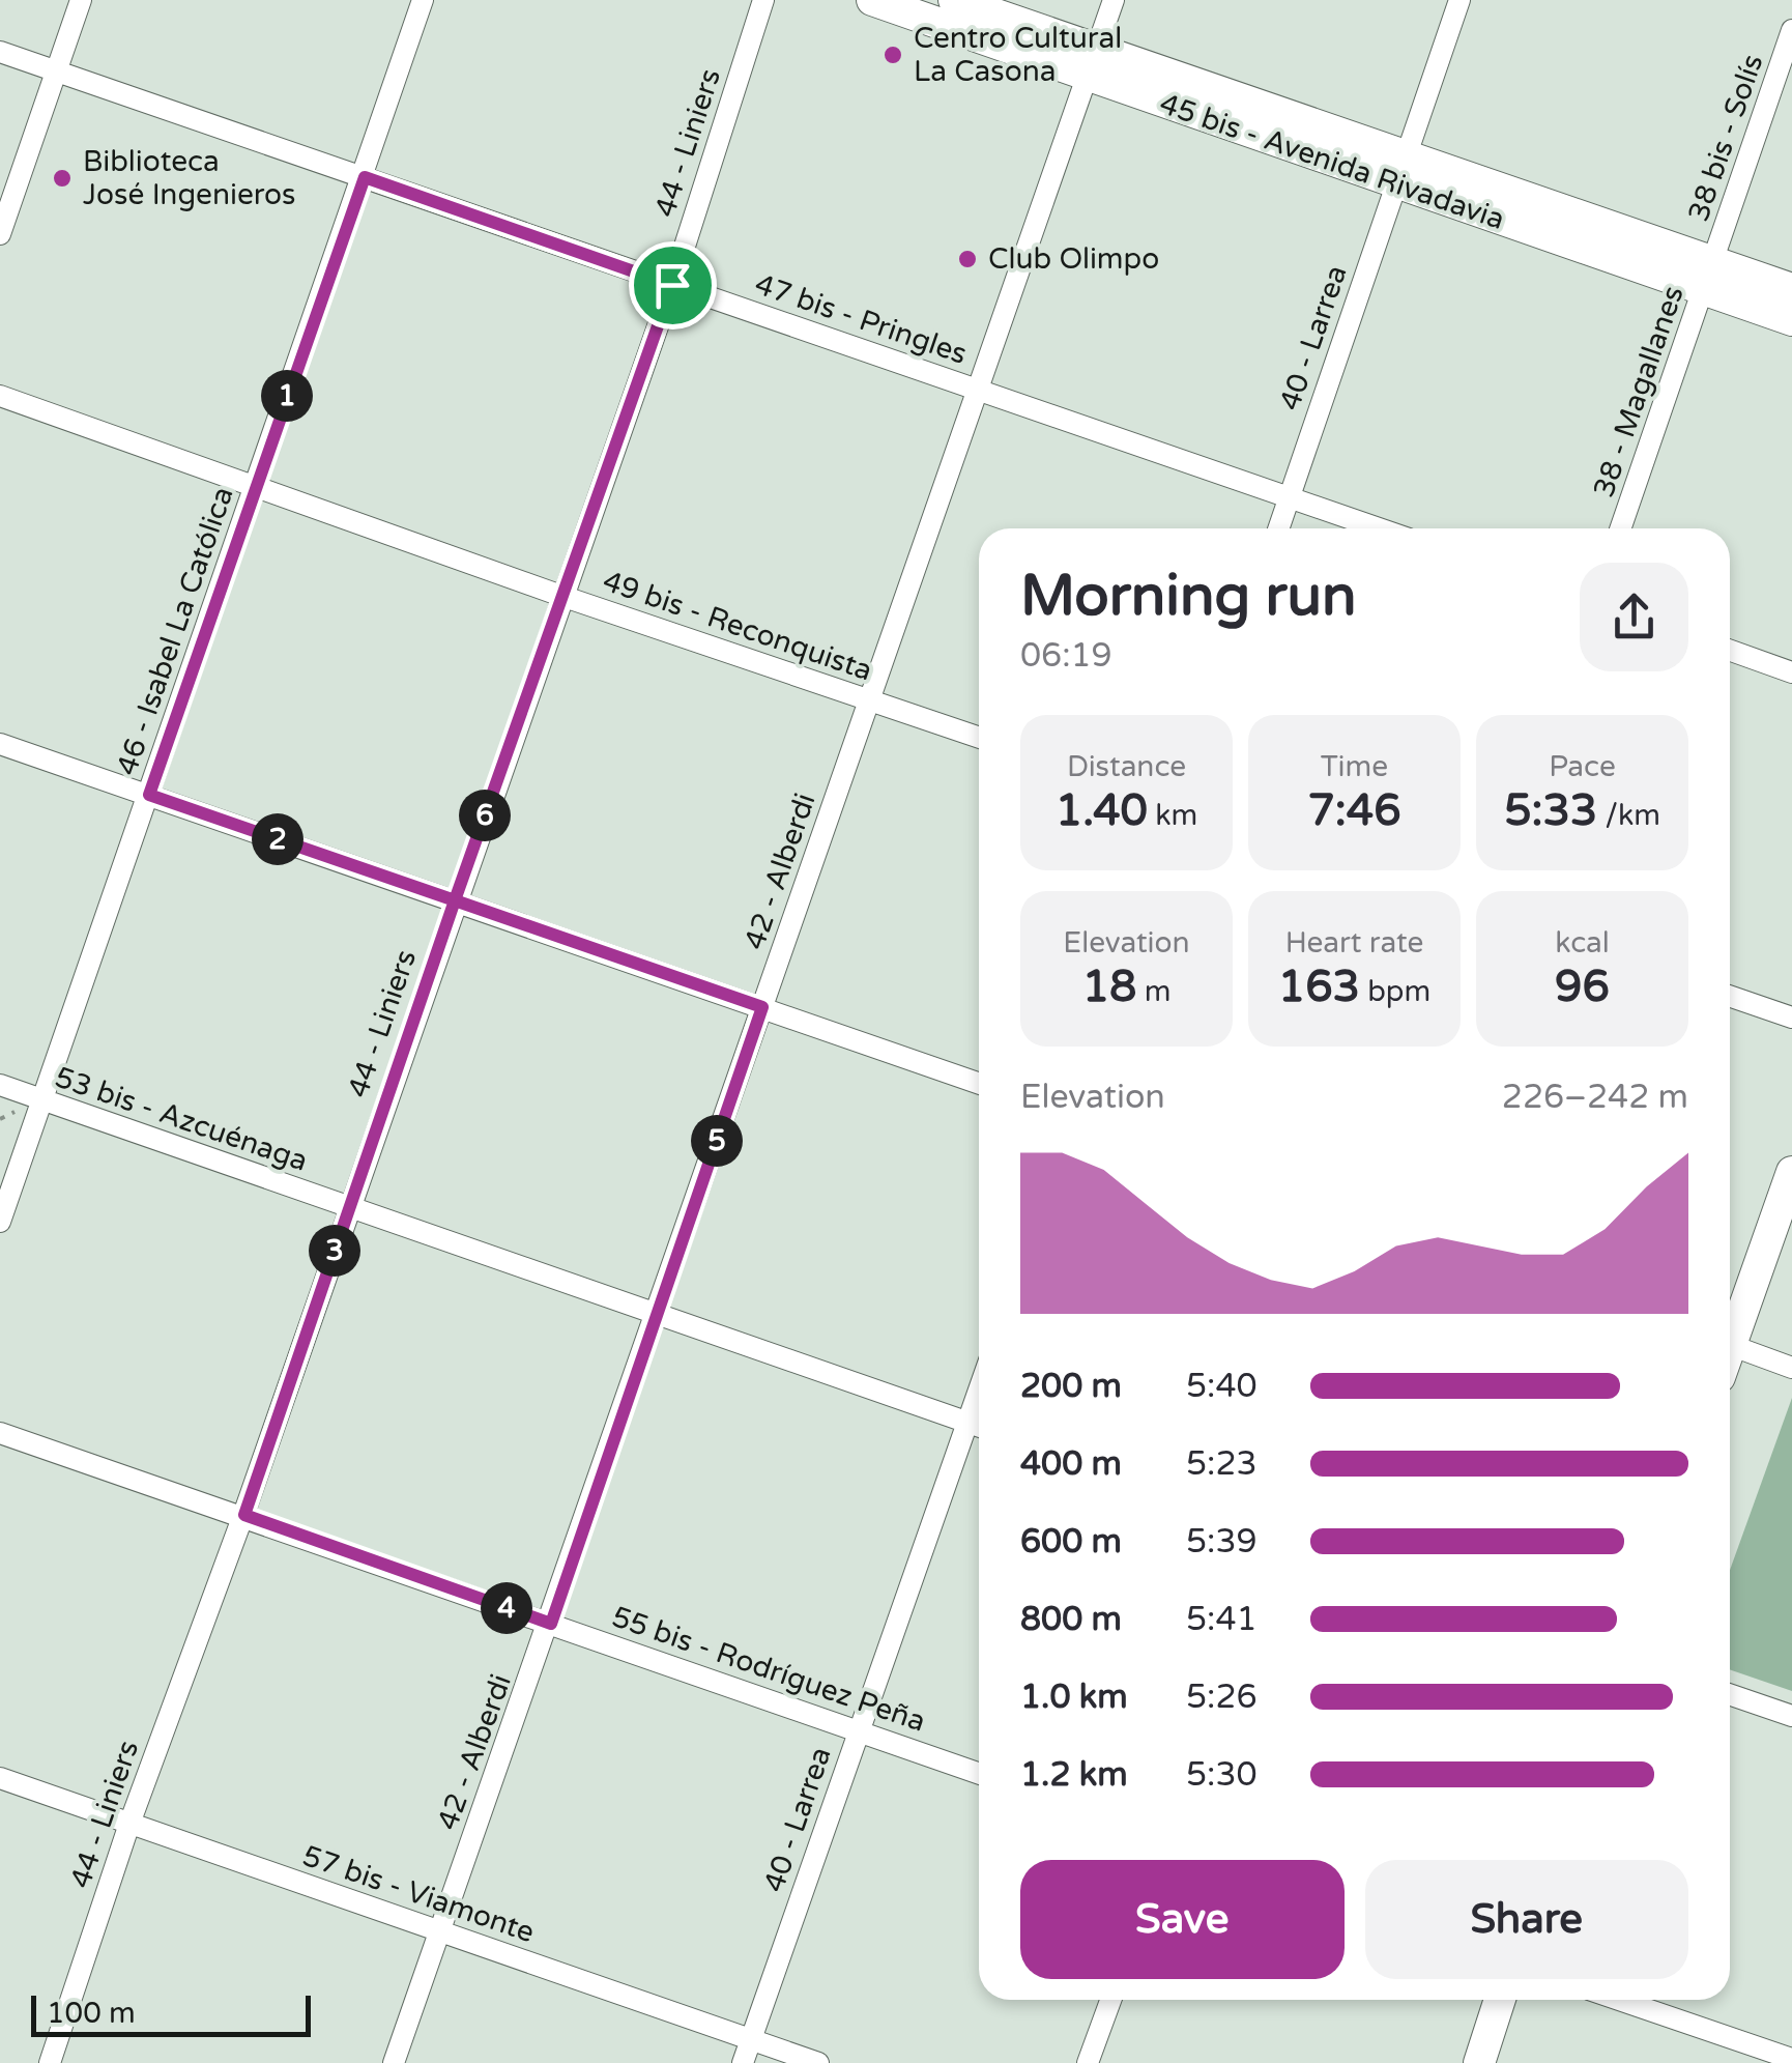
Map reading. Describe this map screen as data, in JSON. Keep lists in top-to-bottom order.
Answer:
{
  "streets": {
    "main road": ["45 bis - Avenida Rivadavia"],
    "street": [
      "38 bis - Solís",
      "44 - Liniers",
      "47 bis - Pringles",
      "40 - Larrea",
      "38 - Magallanes",
      "49 bis - Reconquista",
      "46 - Isabel La Católica",
      "42 - Alberdi",
      "53 bis - Azcuénaga",
      "55 bis - Rodríguez Peña",
      "57 bis - Viamonte"
    ]
  },
  "crossings": [
    ["38 bis - Solís", "45 bis - Avenida Rivadavia"],
    ["38 bis - Solís", "38 - Magallanes"],
    ["44 - Liniers", "47 bis - Pringles"],
    ["44 - Liniers", "49 bis - Reconquista"],
    ["44 - Liniers", "53 bis - Azcuénaga"],
    ["44 - Liniers", "55 bis - Rodríguez Peña"],
    ["44 - Liniers", "57 bis - Viamonte"],
    ["45 bis - Avenida Rivadavia", "40 - Larrea"],
    ["45 bis - Avenida Rivadavia", "38 - Magallanes"],
    ["45 bis - Avenida Rivadavia", "42 - Alberdi"],
    ["47 bis - Pringles", "40 - Larrea"],
    ["47 bis - Pringles", "46 - Isabel La Católica"],
    ["47 bis - Pringles", "42 - Alberdi"],
    ["40 - Larrea", "53 bis - Azcuénaga"],
    ["40 - Larrea", "55 bis - Rodríguez Peña"],
    ["40 - Larrea", "57 bis - Viamonte"],
    ["49 bis - Reconquista", "46 - Isabel La Católica"],
    ["49 bis - Reconquista", "42 - Alberdi"],
    ["46 - Isabel La Católica", "53 bis - Azcuénaga"],
    ["42 - Alberdi", "53 bis - Azcuénaga"],
    ["42 - Alberdi", "55 bis - Rodríguez Peña"],
    ["42 - Alberdi", "57 bis - Viamonte"]
  ],
  "places": ["Centro Cultural La Casona", "Biblioteca José Ingenieros", "Club Olimpo"],
  "scale_bar": "100 m",
  "page": {
    "pins": [
      "1",
      "6",
      "2",
      "5",
      "3",
      "4"
    ],
    "heading": ["Morning run", "06:19"],
    "stats": [
      ["Distance", "1.40 km"],
      ["Time", "7:46"],
      ["Pace", "5:33 /km"],
      ["Elevation", "18 m"],
      ["Heart rate", "163 bpm"],
      ["kcal", "96"]
    ],
    "chart": ["Elevation", "226–242 m"],
    "list": [
      {
        "name": "200 m",
        "note": "5:40"
      },
      {
        "name": "400 m",
        "note": "5:23"
      },
      {
        "name": "600 m",
        "note": "5:39"
      },
      {
        "name": "800 m",
        "note": "5:41"
      },
      {
        "name": "1.0 km",
        "note": "5:26"
      },
      {
        "name": "1.2 km",
        "note": "5:30"
      }
    ],
    "buttons": ["Save", "Share"],
    "scale": "100 m"
  }
}
